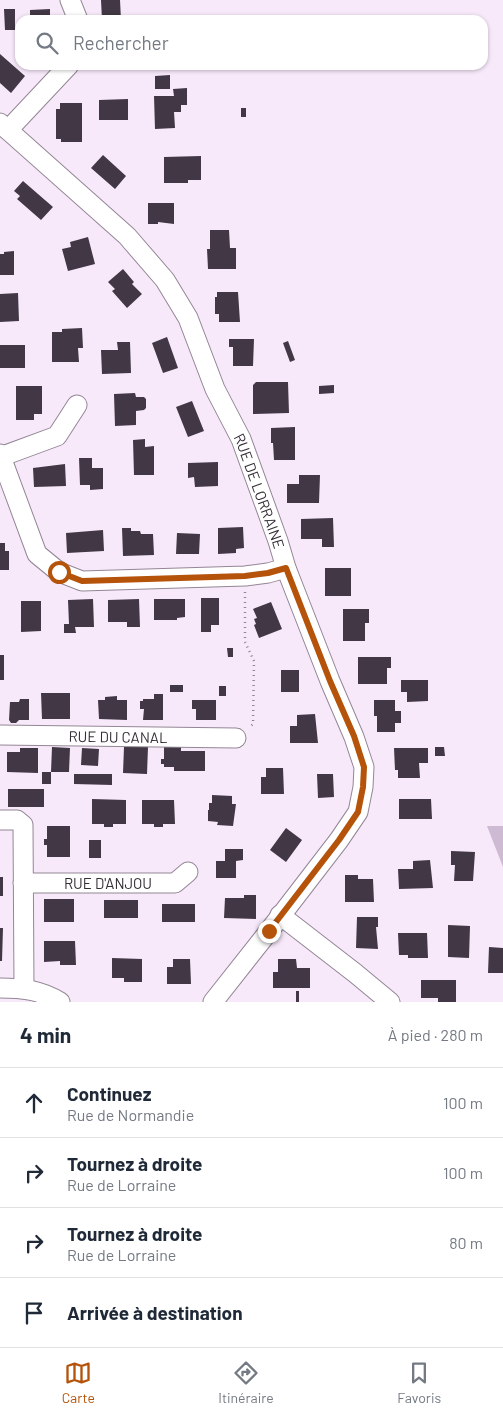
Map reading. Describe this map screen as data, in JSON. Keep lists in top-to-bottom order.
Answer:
{
  "streets": {
    "street": ["RUE DE LORRAINE", "RUE DU CANAL", "RUE D'ANJOU"]
  },
  "page": {
    "search": "Rechercher",
    "heading": ["4 min", "À pied · 280 m"],
    "list": [
      ["Continuez", "Rue de Normandie", "100 m"],
      ["Tournez à droite", "Rue de Lorraine", "100 m"],
      ["Tournez à droite", "Rue de Lorraine", "80 m"],
      "Arrivée à destination"
    ],
    "nav": ["Carte", "Itinéraire", "Favoris"]
  }
}
